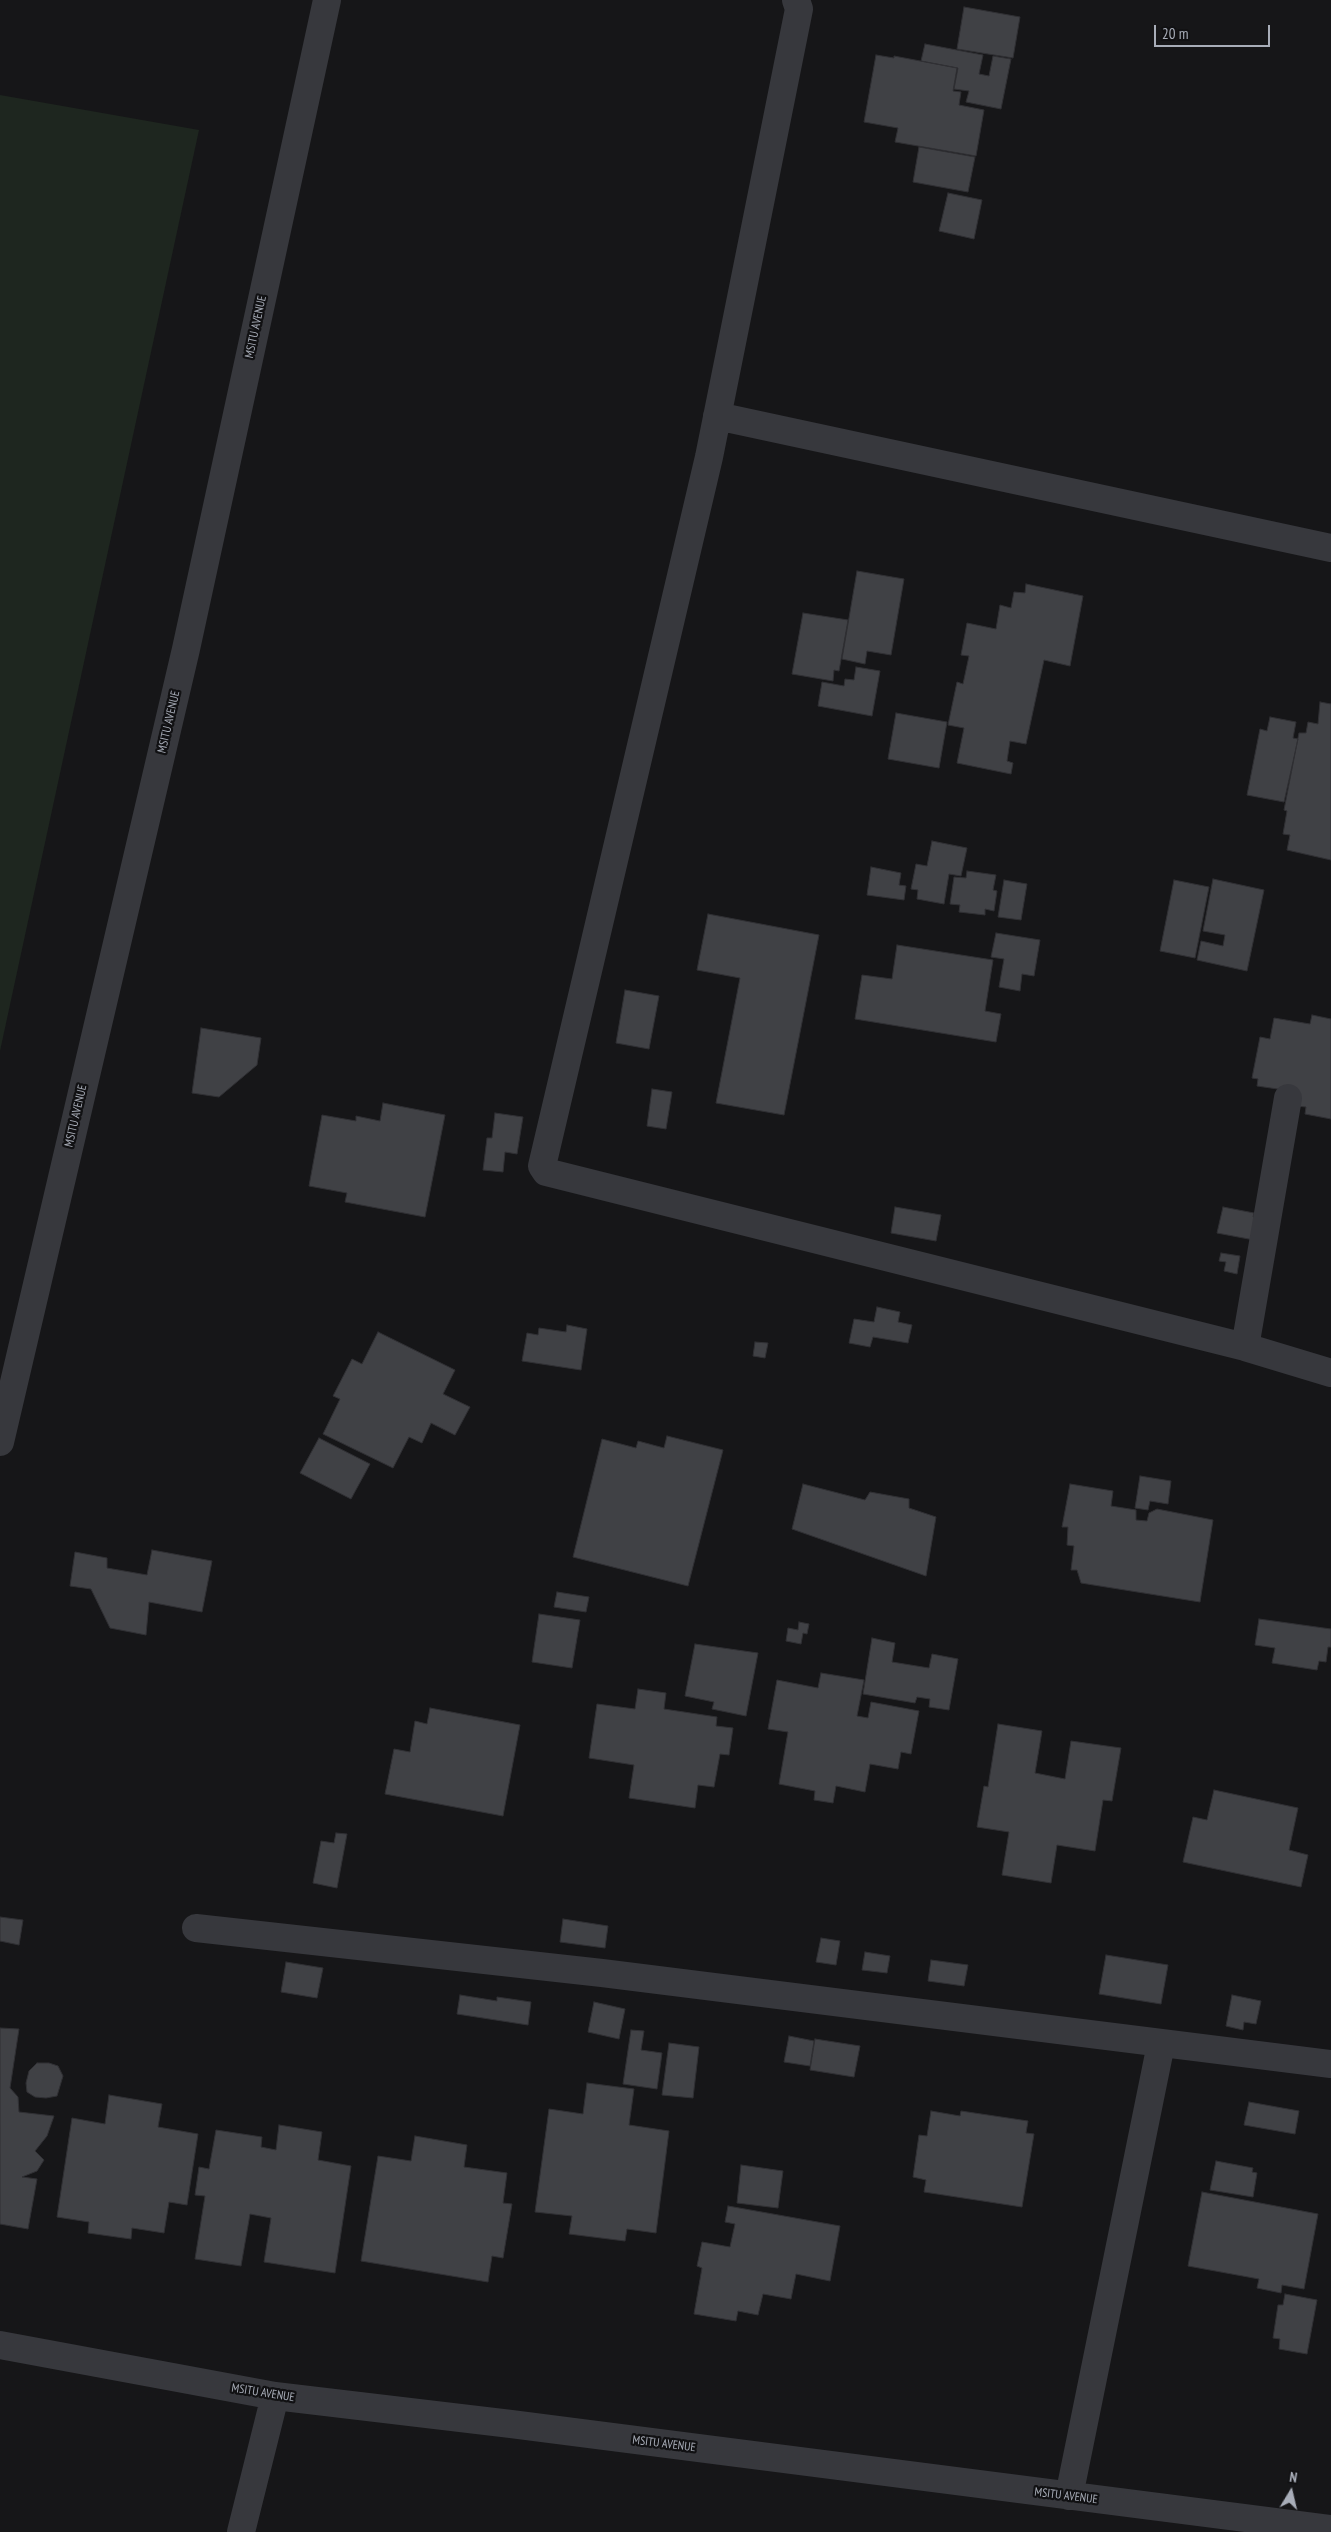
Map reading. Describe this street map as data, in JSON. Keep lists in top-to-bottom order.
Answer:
{
  "streets": {
    "street": ["MSITU AVENUE"]
  },
  "scale_bar": "20 m",
  "north": "top"
}
